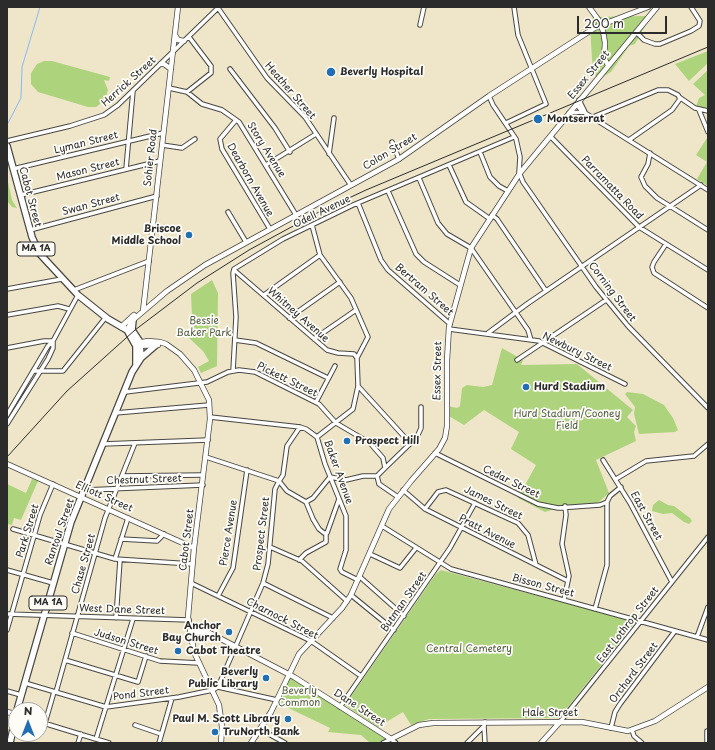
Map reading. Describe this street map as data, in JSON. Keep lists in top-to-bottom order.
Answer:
{
  "streets": {
    "highway": ["Cabot Street", "MA 1A", "Rantoul Street"],
    "main road": [
      "Essex Street",
      "Colon Street",
      "Sohier Road",
      "Elliott Street",
      "Dane Street",
      "Hale Street"
    ],
    "street": [
      "Herrick Street",
      "Heather Street",
      "Lyman Street",
      "Story Avenue",
      "Mason Street",
      "Dearborn Avenue",
      "Parramatta Road",
      "Swan Street",
      "Odell Avenue",
      "Bertram Street",
      "Corning Street",
      "Whitney Avenue",
      "Newbury Street",
      "Pickett Street",
      "Baker Avenue",
      "Chestnut Street",
      "Cedar Street",
      "James Street",
      "East Street",
      "Park Street",
      "Pratt Avenue",
      "Pierce Avenue",
      "Prospect Street",
      "Chase Street",
      "Bisson Street",
      "Butman Street",
      "West Dane Street",
      "Charnock Street",
      "East Lothrop Street",
      "Judson Street",
      "Orchard Street",
      "Pond Street"
    ]
  },
  "crossings": [
    ["Essex Street", "Parramatta Road"],
    ["Essex Street", "Bertram Street"],
    ["Essex Street", "Corning Street"],
    ["Essex Street", "Newbury Street"],
    ["Essex Street", "Baker Avenue"],
    ["Essex Street", "Cedar Street"],
    ["Essex Street", "Pratt Avenue"],
    ["Essex Street", "Bisson Street"],
    ["Essex Street", "Charnock Street"],
    ["Essex Street", "Dane Street"],
    ["Herrick Street", "Heather Street"],
    ["Herrick Street", "Sohier Road"],
    ["Heather Street", "Colon Street"],
    ["Lyman Street", "Sohier Road"],
    ["Lyman Street", "Cabot Street"],
    ["Story Avenue", "Colon Street"],
    ["Story Avenue", "Sohier Road"],
    ["Story Avenue", "Dearborn Avenue"],
    ["Colon Street", "Sohier Road"],
    ["Colon Street", "Dearborn Avenue"],
    ["Colon Street", "Cabot Street"],
    ["Sohier Road", "Mason Street"],
    ["Sohier Road", "Swan Street"],
    ["Mason Street", "Cabot Street"],
    ["Cabot Street", "Swan Street"],
    ["Cabot Street", "Pickett Street"],
    ["Cabot Street", "Chestnut Street"],
    ["Cabot Street", "Elliott Street"],
    ["Cabot Street", "Rantoul Street"],
    ["Cabot Street", "West Dane Street"],
    ["Cabot Street", "Charnock Street"],
    ["Cabot Street", "Judson Street"],
    ["Cabot Street", "Pond Street"],
    ["Cabot Street", "Dane Street"],
    ["Odell Avenue", "Bertram Street"],
    ["Odell Avenue", "Whitney Avenue"],
    ["Odell Avenue", "Baker Avenue"],
    ["Bertram Street", "Newbury Street"],
    ["Whitney Avenue", "Baker Avenue"],
    ["Pickett Street", "Baker Avenue"],
    ["Pickett Street", "Rantoul Street"],
    ["Chestnut Street", "Rantoul Street"],
    ["Chestnut Street", "Chase Street"],
    ["Elliott Street", "Park Street"],
    ["Elliott Street", "Rantoul Street"],
    ["Elliott Street", "Chase Street"],
    ["James Street", "Pratt Avenue"],
    ["James Street", "Butman Street"],
    ["East Street", "East Lothrop Street"],
    ["Park Street", "West Dane Street"],
    ["Rantoul Street", "West Dane Street"],
    ["Rantoul Street", "Pond Street"],
    ["Pratt Avenue", "Butman Street"],
    ["Pierce Avenue", "Charnock Street"],
    ["Prospect Street", "Charnock Street"],
    ["Prospect Street", "Pond Street"],
    ["Prospect Street", "Dane Street"],
    ["Chase Street", "West Dane Street"],
    ["Chase Street", "Judson Street"],
    ["Chase Street", "Pond Street"],
    ["Bisson Street", "Butman Street"],
    ["Bisson Street", "East Lothrop Street"],
    ["Bisson Street", "Orchard Street"],
    ["Butman Street", "Charnock Street"],
    ["Butman Street", "Dane Street"],
    ["West Dane Street", "Dane Street"],
    ["East Lothrop Street", "Hale Street"],
    ["Orchard Street", "Hale Street"],
    ["Dane Street", "Hale Street"]
  ],
  "parks": [
    "Bessie Baker Park",
    "Hurd Stadium/Cooney Field",
    "Central Cemetery",
    "Beverly Common"
  ],
  "places": [
    "Beverly Hospital",
    "Montserrat",
    "Briscoe Middle School",
    "Hurd Stadium",
    "Prospect Hill",
    "Anchor Bay Church",
    "Cabot Theatre",
    "Beverly Public Library",
    "Paul M. Scott Library",
    "TruNorth Bank"
  ],
  "scale_bar": "200 m",
  "north": "top"
}
